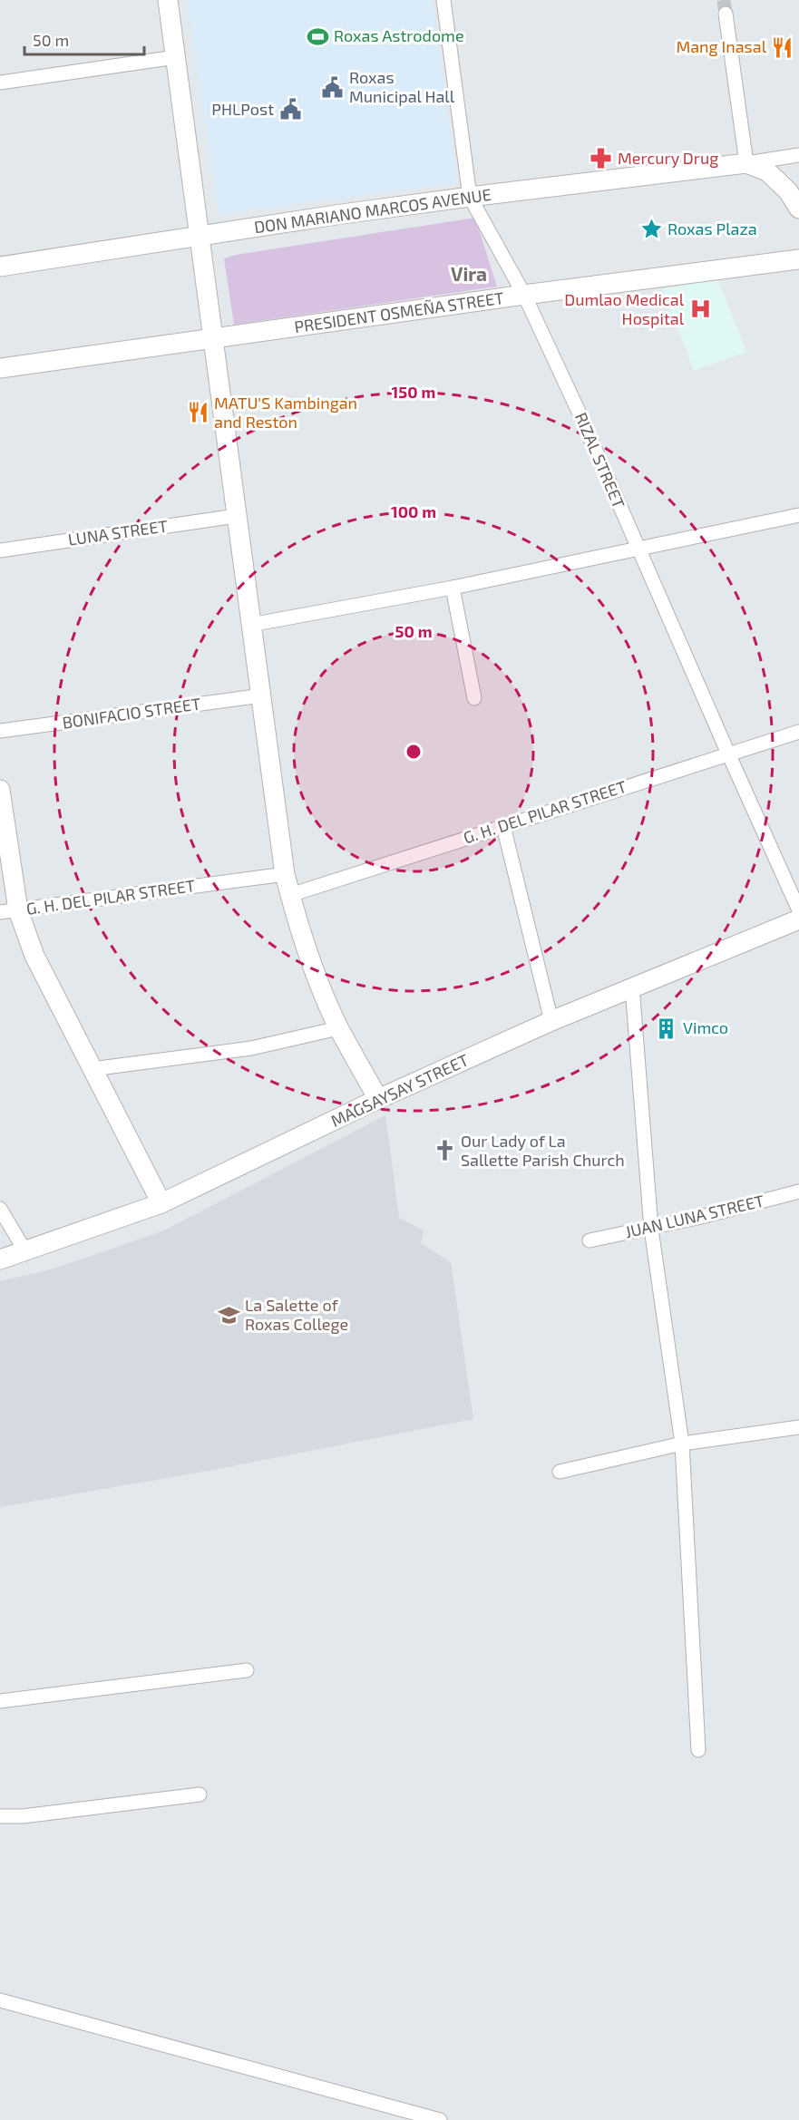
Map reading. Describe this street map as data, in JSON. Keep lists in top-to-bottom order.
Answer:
{
  "streets": {
    "street": [
      "DON MARIANO MARCOS AVENUE",
      "PRESIDENT OSMEÑA STREET",
      "RIZAL STREET",
      "LUNA STREET",
      "BONIFACIO STREET",
      "G. H. DEL PILAR STREET",
      "MAGSAYSAY STREET",
      "JUAN LUNA STREET"
    ]
  },
  "crossings": [
    ["DON MARIANO MARCOS AVENUE", "RIZAL STREET"],
    ["PRESIDENT OSMEÑA STREET", "RIZAL STREET"],
    ["RIZAL STREET", "G. H. DEL PILAR STREET"]
  ],
  "districts": ["Vira"],
  "places": {
    "sports": ["Roxas Astrodome"],
    "restaurant": ["Mang Inasal", "MATU'S Kambingan and Reston"],
    "public building": ["Roxas Municipal Hall", "PHLPost"],
    "pharmacy": ["Mercury Drug"],
    "place": ["Roxas Plaza"],
    "hospital": ["Dumlao Medical Hospital"],
    "building": ["Vimco"],
    "church": ["Our Lady of La Sallette Parish Church"],
    "school or university": ["La Salette of Roxas College"]
  },
  "scale_bar": "50 m",
  "rings": ["150 m", "100 m", "50 m"]
}
